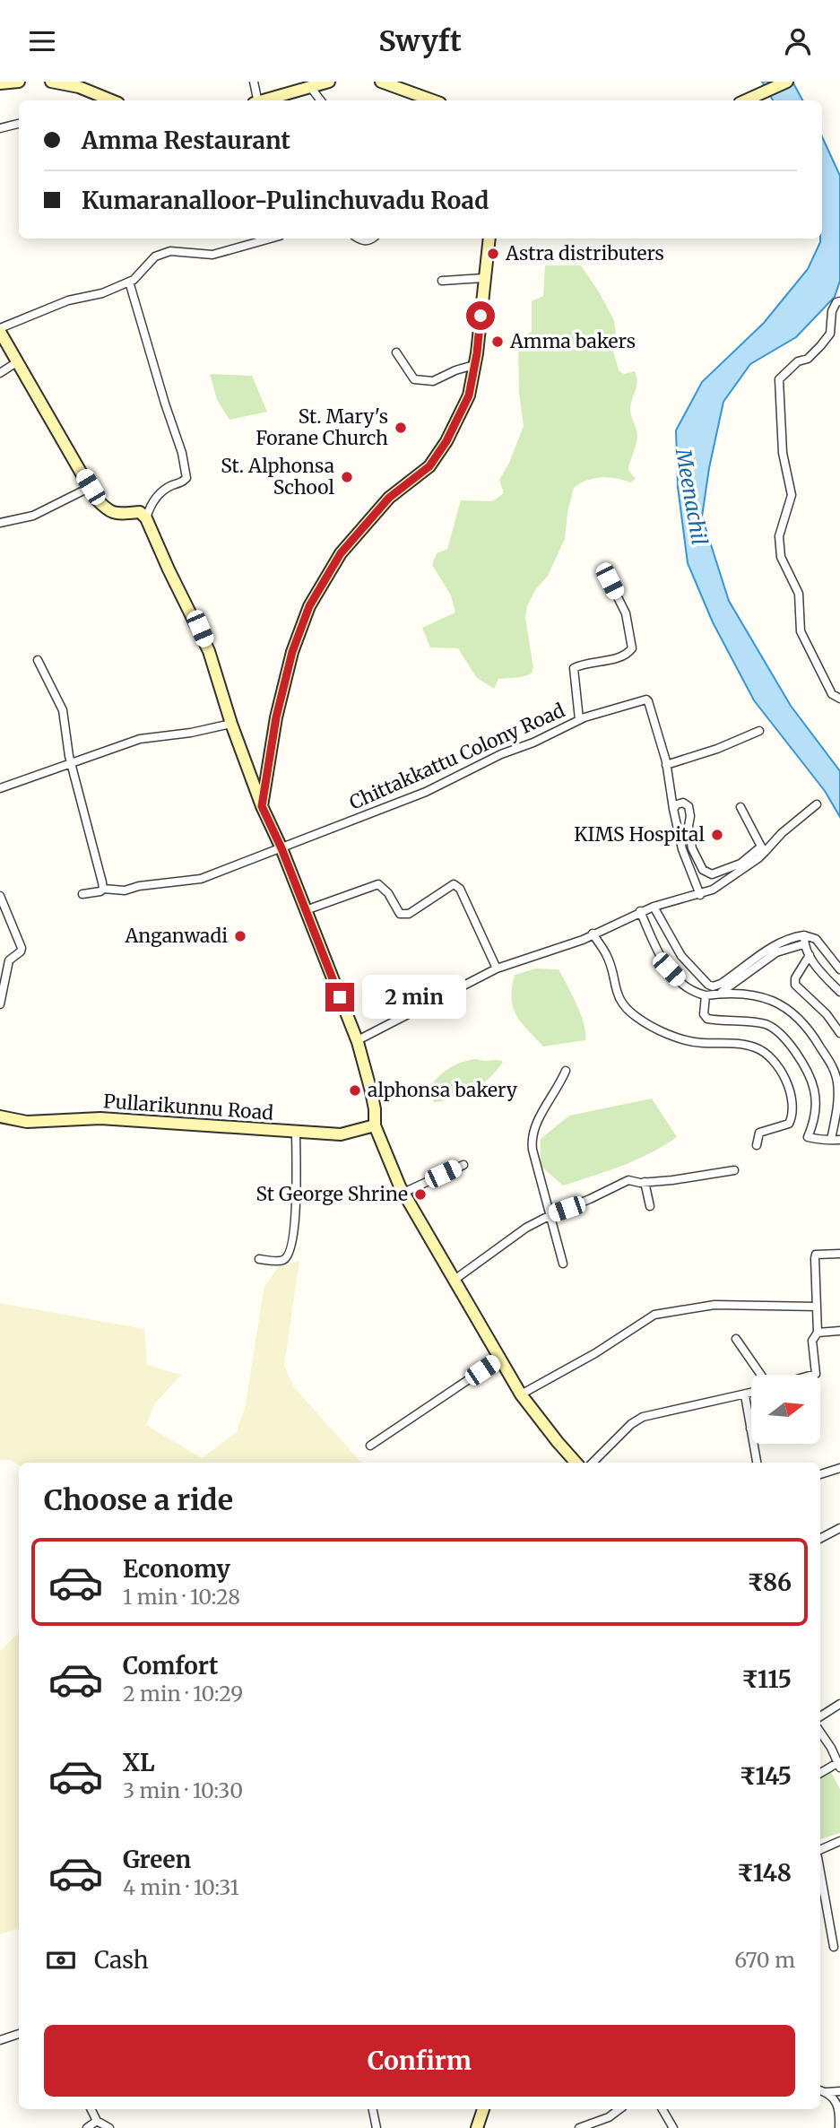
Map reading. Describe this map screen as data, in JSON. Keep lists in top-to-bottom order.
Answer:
{
  "streets": {
    "main road": ["Pullarikunnu Road"],
    "street": ["Chittakkattu Colony Road"]
  },
  "water": ["Meenachil"],
  "places": [
    "Astra distributers",
    "Amma bakers",
    "St. Mary's Forane Church",
    "St. Alphonsa School",
    "KIMS Hospital",
    "Anganwadi",
    "alphonsa bakery",
    "St George Shrine"
  ],
  "north": "right",
  "page": {
    "header": "Swyft",
    "banner": ["Amma Restaurant", "Kumaranalloor-Pulinchuvadu Road"],
    "bubble": "2 min",
    "heading": "Choose a ride",
    "list": [
      {
        "name": "Economy",
        "note": "1 min · 10:28",
        "value": "₹86"
      },
      {
        "name": "Comfort",
        "note": "2 min · 10:29",
        "value": "₹115"
      },
      {
        "name": "XL",
        "note": "3 min · 10:30",
        "value": "₹145"
      },
      {
        "name": "Green",
        "note": "4 min · 10:31",
        "value": "₹148"
      }
    ],
    "pay": ["Cash", "670 m"],
    "buttons": "Confirm"
  }
}
